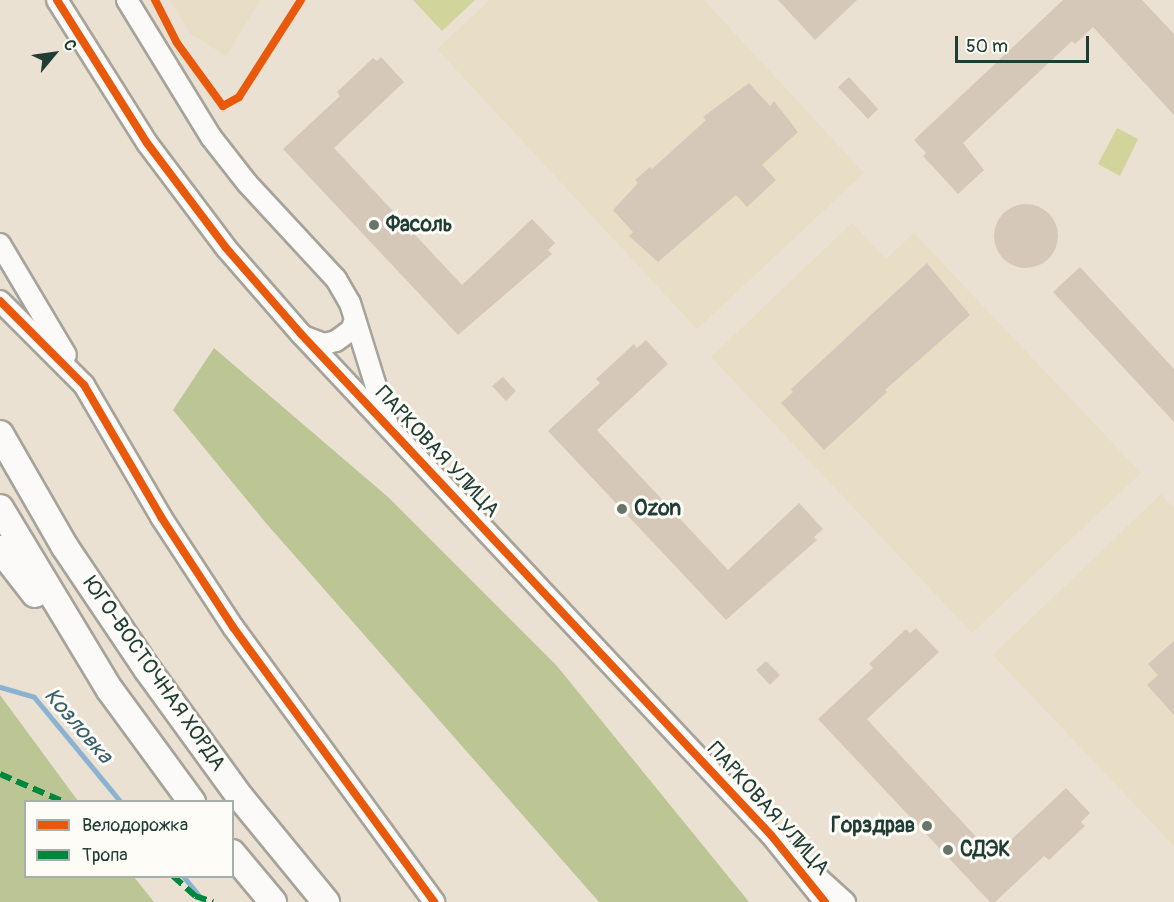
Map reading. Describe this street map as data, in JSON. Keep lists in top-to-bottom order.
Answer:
{
  "streets": {
    "main road": ["ЮГО-ВОСТОЧНАЯ ХОРДА"],
    "street": ["ПАРКОВАЯ УЛИЦА"]
  },
  "water": ["Козловка"],
  "places": [
    "Фасоль",
    "Ozon",
    "Горздрав",
    "СДЭК"
  ],
  "legend": ["Велодорожка", "Тропа"],
  "scale_bar": "50 m",
  "north": "top right"
}
